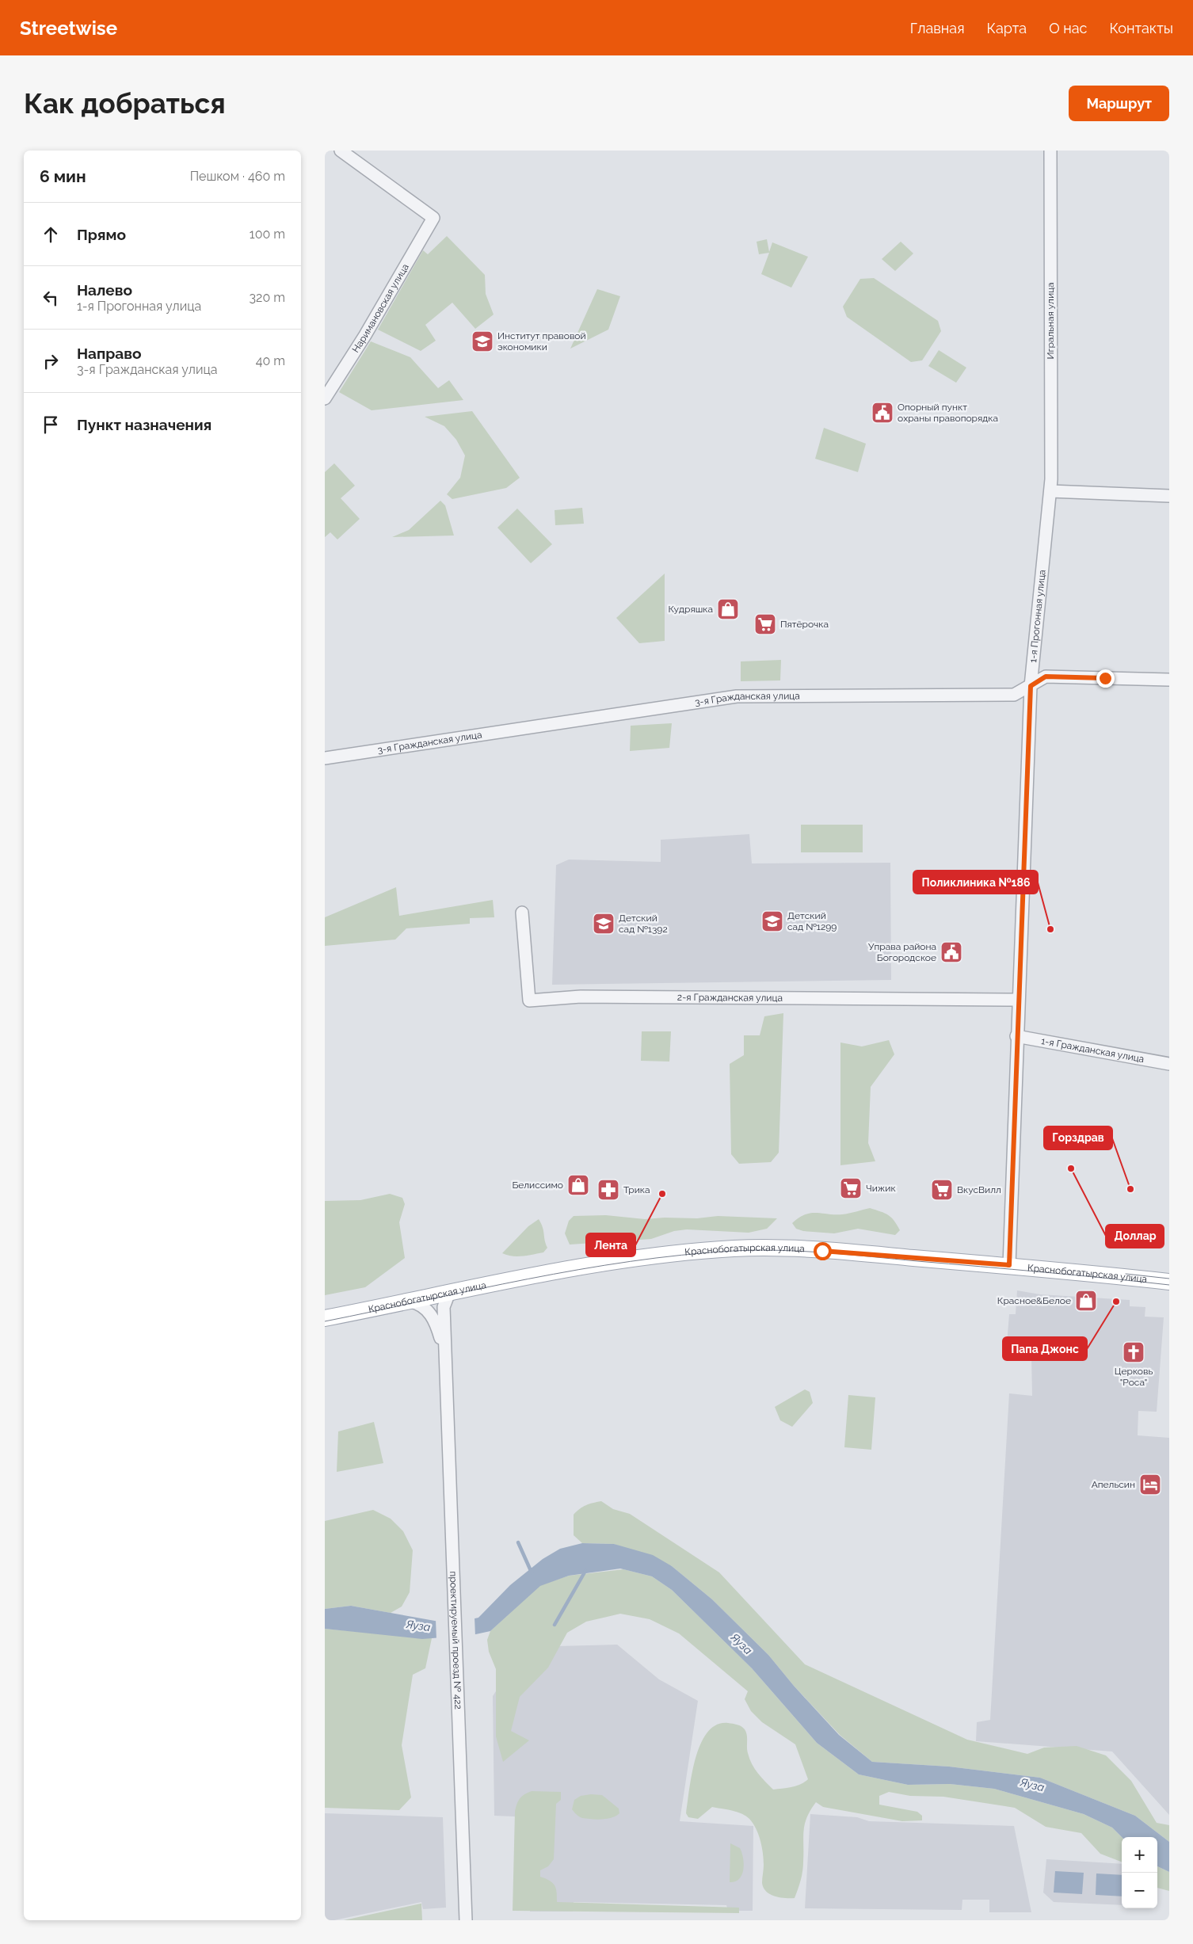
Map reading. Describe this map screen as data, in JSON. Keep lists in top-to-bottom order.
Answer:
{
  "streets": {
    "main road": ["Краснобогатырская улица"],
    "street": [
      "Наримановская улица",
      "Игральная улица",
      "1-я Прогонная улица",
      "3-я Гражданская улица",
      "2-я Гражданская улица",
      "1-я Гражданская улица",
      "проектируемый проезд № 422"
    ]
  },
  "crossings": [
    ["Игральная улица", "1-я Прогонная улица"],
    ["1-я Прогонная улица", "3-я Гражданская улица"],
    ["1-я Прогонная улица", "2-я Гражданская улица"],
    ["1-я Прогонная улица", "1-я Гражданская улица"],
    ["1-я Прогонная улица", "Краснобогатырская улица"],
    ["Краснобогатырская улица", "проектируемый проезд № 422"]
  ],
  "water": ["Яуза"],
  "places": {
    "school or university": ["Институт правовой экономики", "Детский сад №1299", "Детский сад №1392"],
    "public building": ["Опорный пункт охраны правопорядка", "Управа района Богородское"],
    "shop": ["Кудряшка", "Белиссимо", "Красное&Белое"],
    "supermarket": ["Пятёрочка", "Чижик", "ВкусВилл"],
    "other": [
      "Поликлиника №186",
      "Доллар",
      "Горздрав",
      "Лента",
      "Папа Джонс"
    ],
    "pharmacy": ["Трика"],
    "church": ["Церковь \"Роса\""],
    "hotel": ["Апельсин"]
  },
  "page": {
    "header": "Streetwise",
    "nav": [
      "Главная",
      "Карта",
      "О нас",
      "Контакты"
    ],
    "buttons": "Маршрут",
    "title": "Как добраться",
    "heading": ["6 мин", "Пешком · 460 m"],
    "list": [
      ["Прямо", "100 m"],
      ["Налево", "1-я Прогонная улица", "320 m"],
      ["Направо", "3-я Гражданская улица", "40 m"],
      "Пункт назначения"
    ],
    "map_buttons": ["+", "−"]
  }
}
